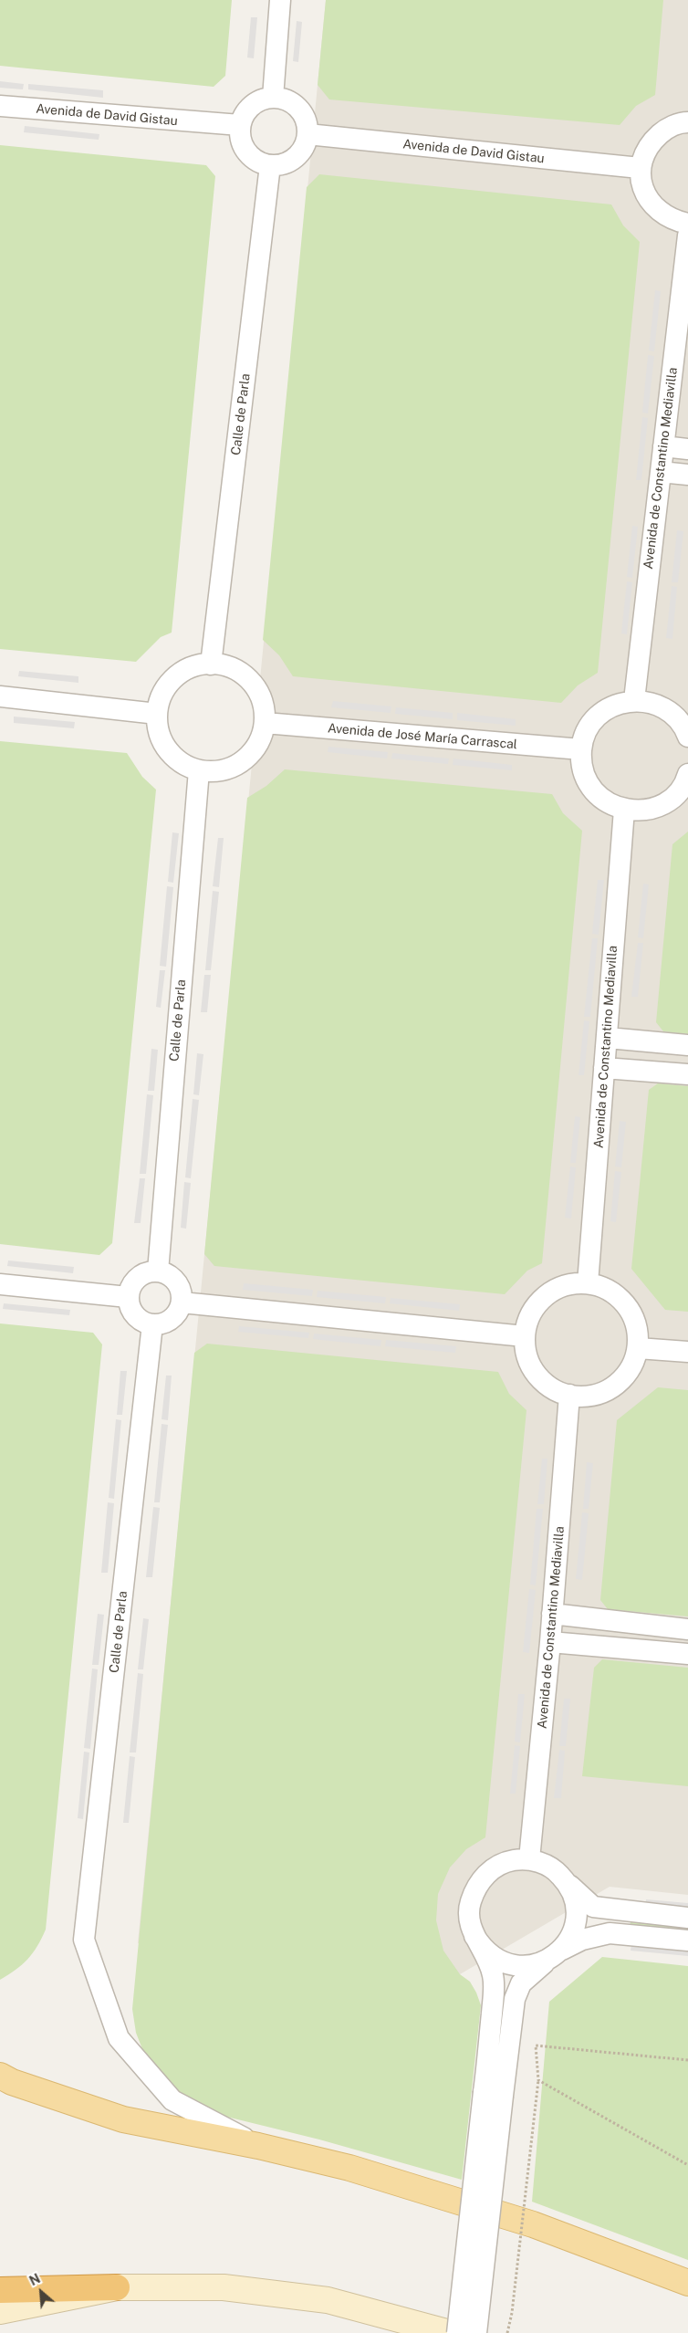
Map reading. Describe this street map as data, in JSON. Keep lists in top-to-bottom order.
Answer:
{
  "streets": {
    "street": [
      "Avenida de David Gistau",
      "Calle de Parla",
      "Avenida de Constantino Mediavilla",
      "Avenida de José María Carrascal"
    ]
  },
  "crossings": [
    ["Avenida de David Gistau", "Calle de Parla"],
    ["Calle de Parla", "Avenida de José María Carrascal"]
  ],
  "north": "top left"
}
